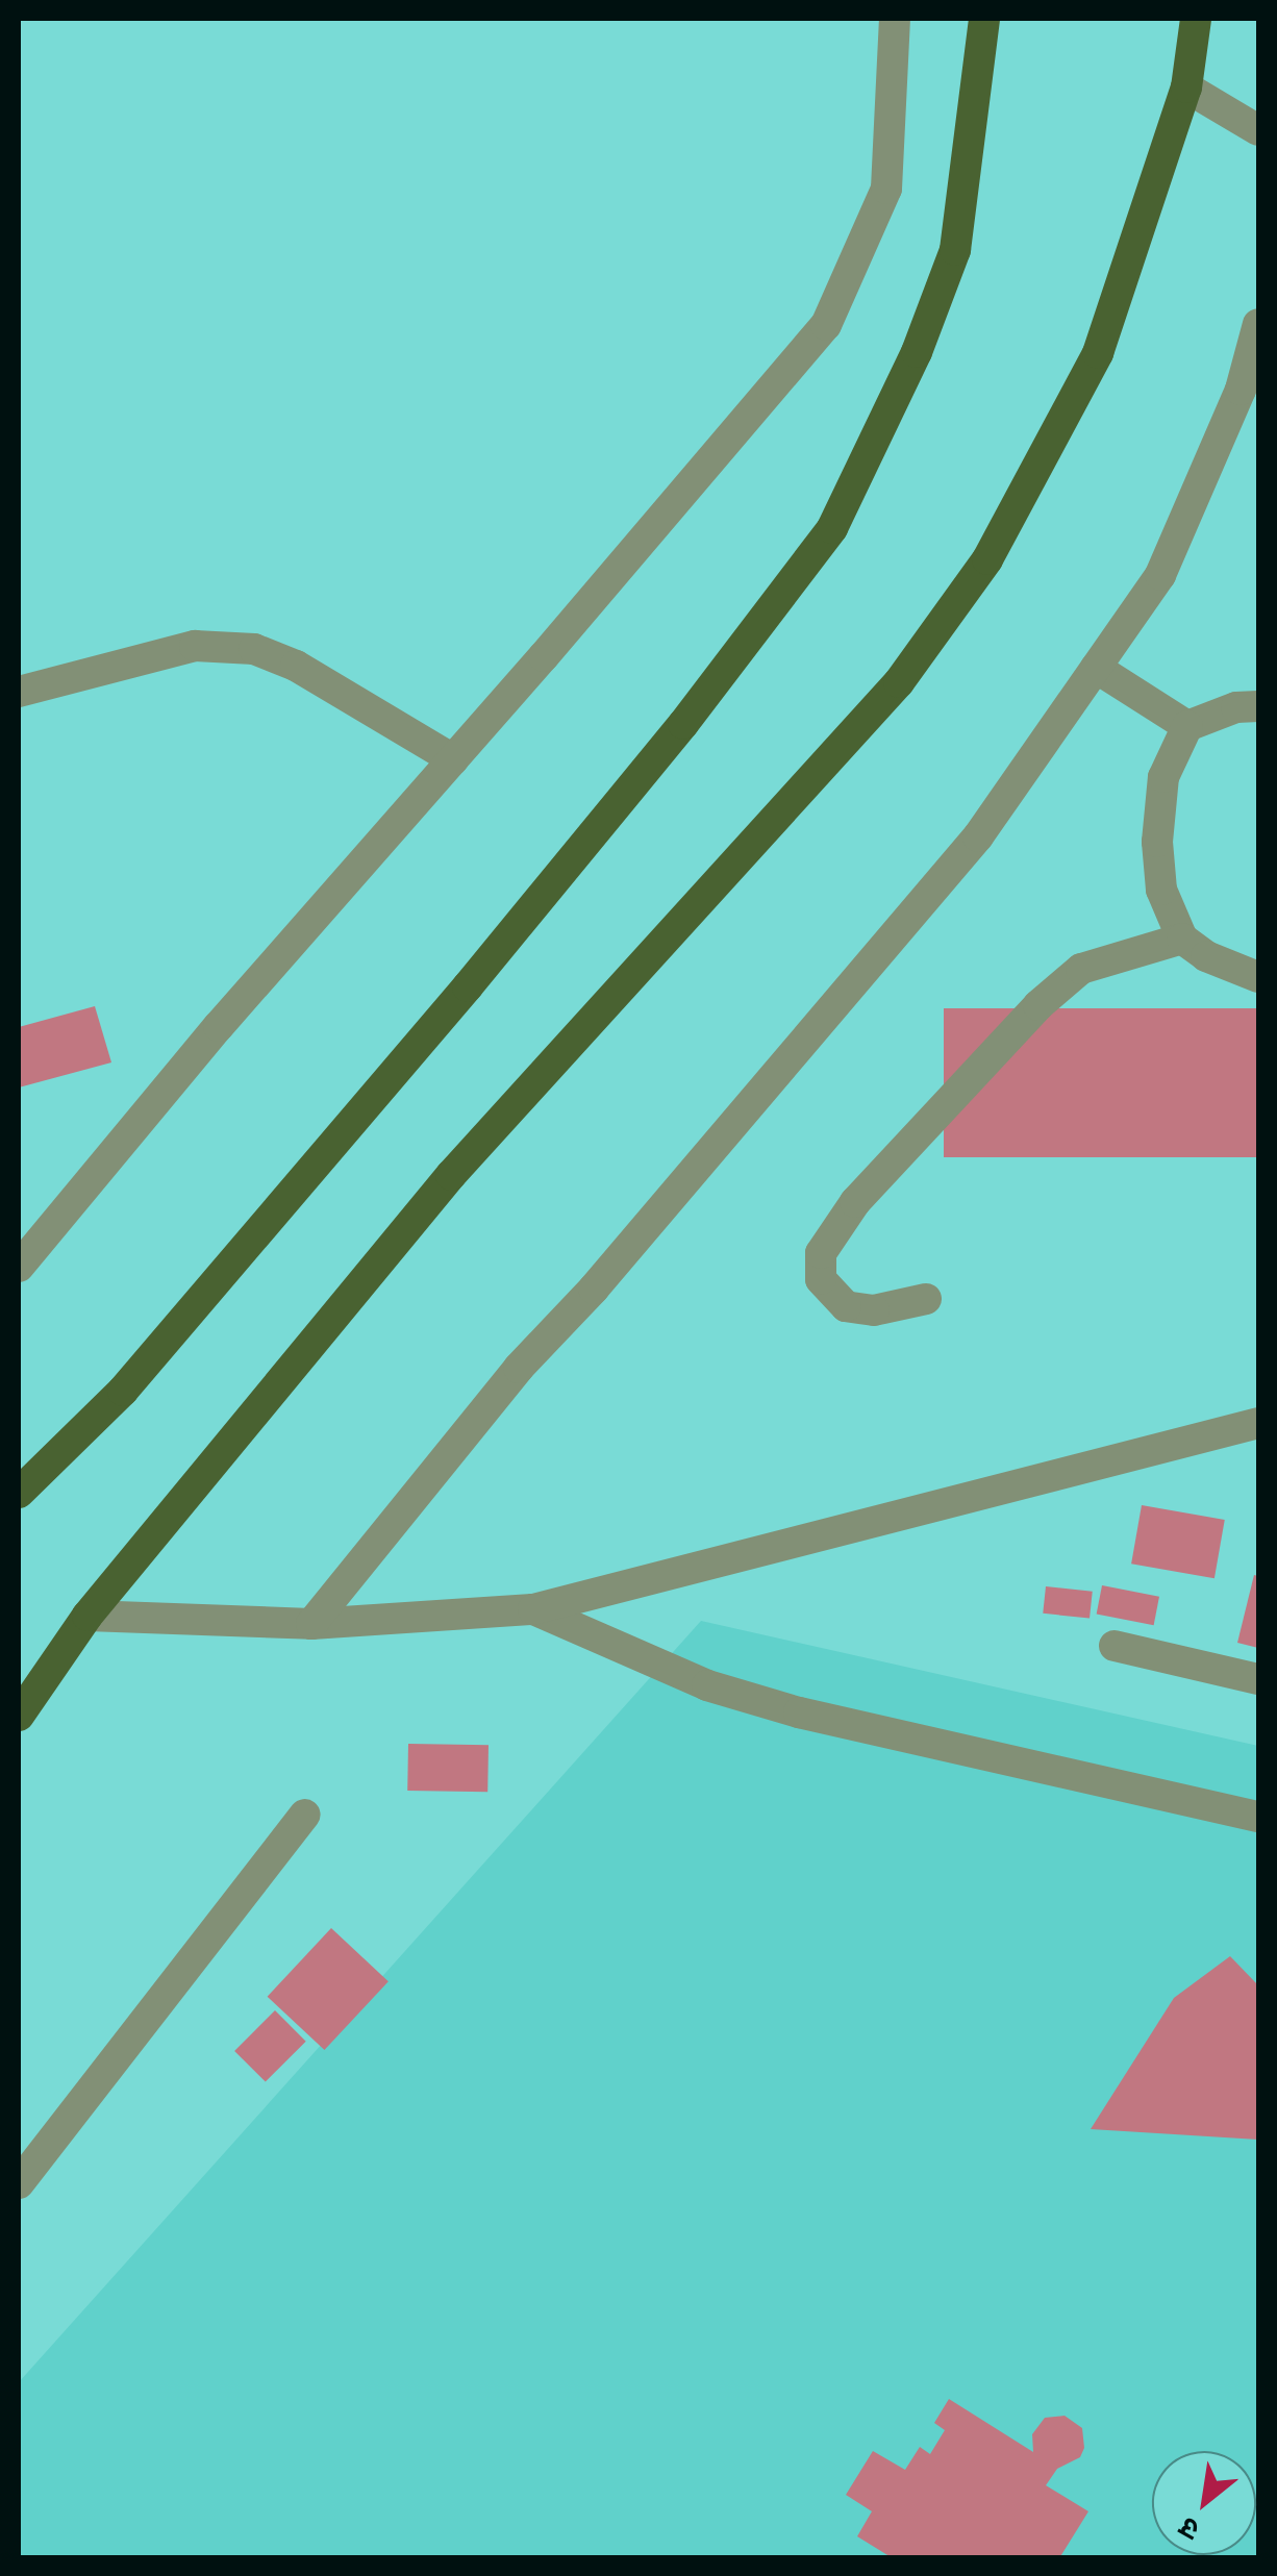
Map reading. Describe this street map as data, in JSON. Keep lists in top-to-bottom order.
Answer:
{
  "north": "bottom left"
}
